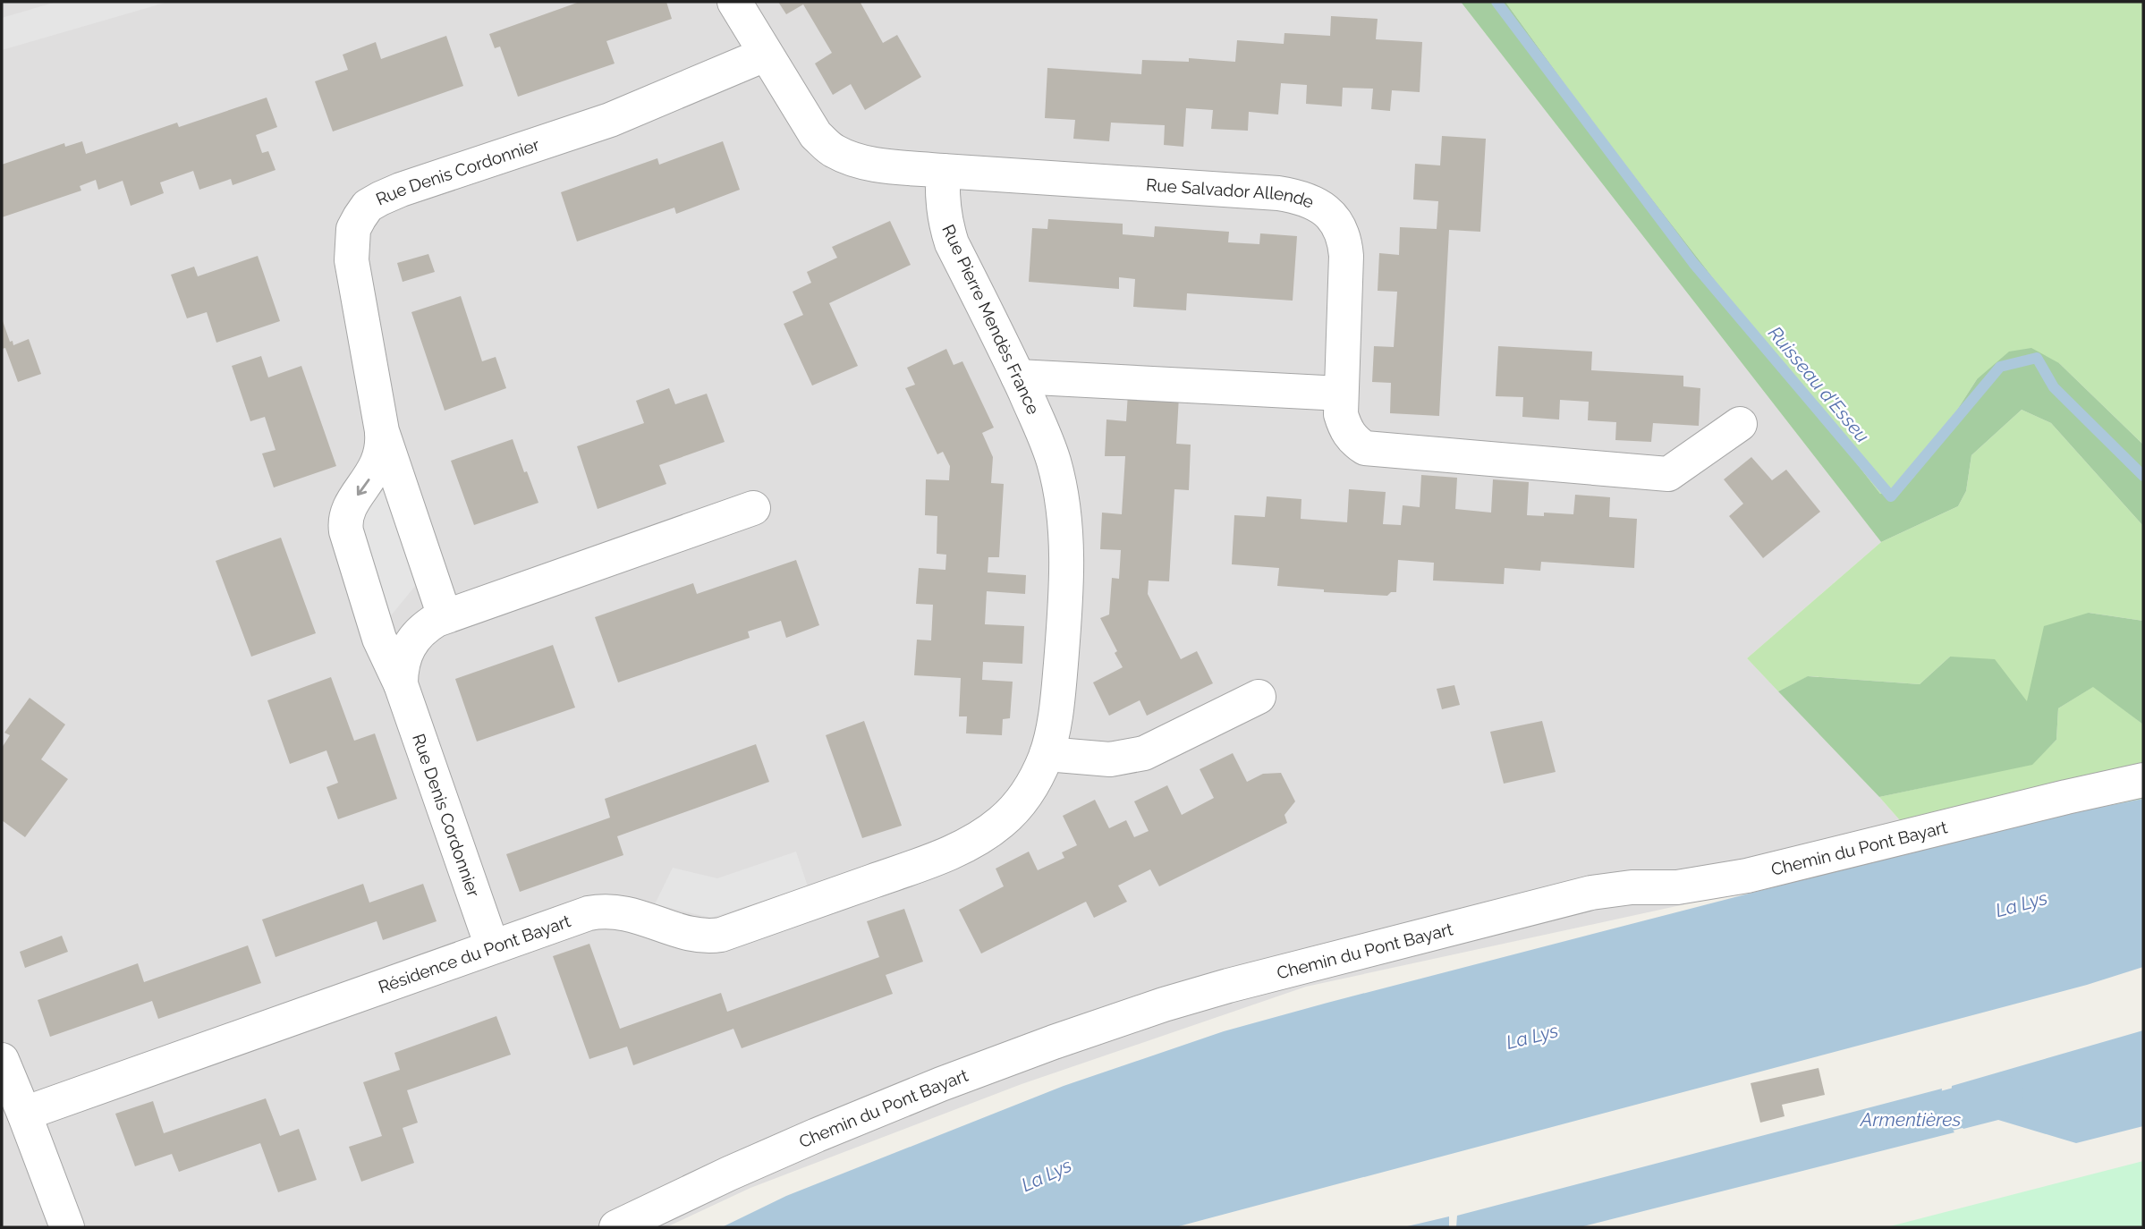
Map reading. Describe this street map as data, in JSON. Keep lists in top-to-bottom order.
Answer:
{
  "streets": {
    "street": [
      "Rue Denis Cordonnier",
      "Rue Salvador Allende",
      "Rue Pierre Mendès France",
      "Chemin du Pont Bayart",
      "Résidence du Pont Bayart"
    ]
  },
  "crossings": [
    ["Rue Denis Cordonnier", "Résidence du Pont Bayart"],
    ["Rue Salvador Allende", "Rue Pierre Mendès France"],
    ["Rue Pierre Mendès France", "Résidence du Pont Bayart"]
  ],
  "water": ["Ruisseau d'Esseu", "La Lys", "Armentières"]
}
